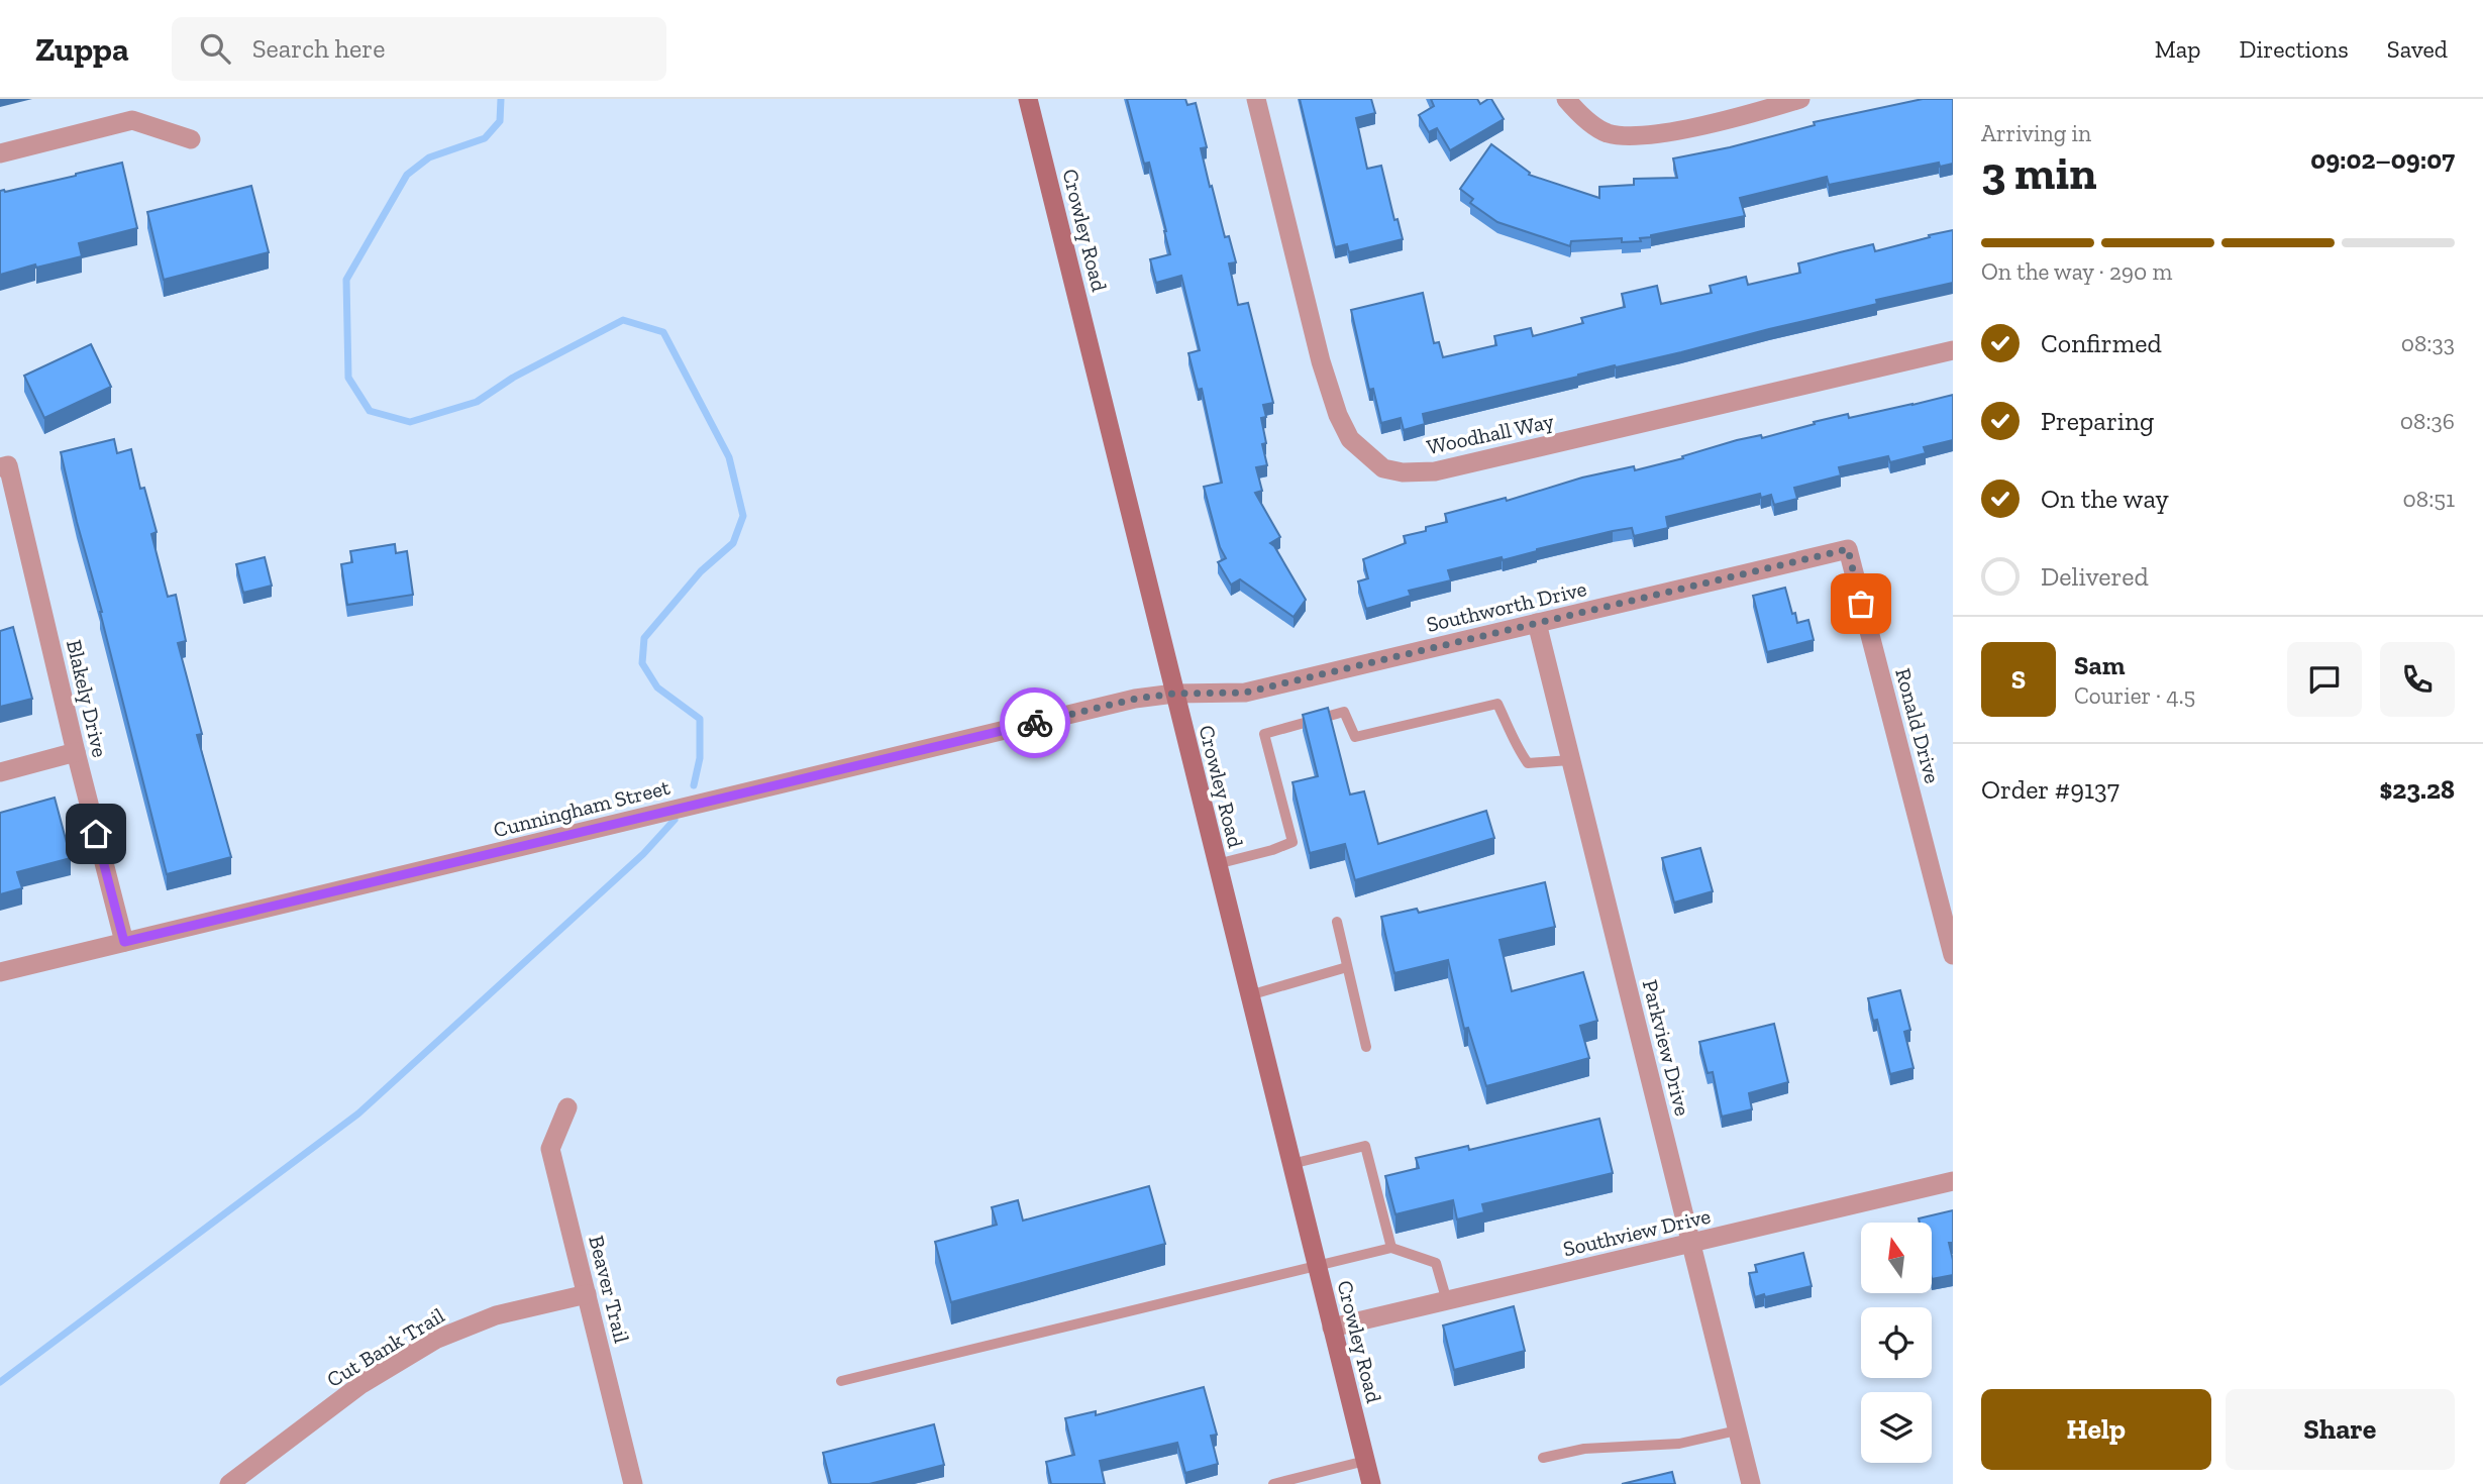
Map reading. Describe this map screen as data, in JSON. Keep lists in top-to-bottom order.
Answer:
{
  "streets": {
    "main road": ["Crowley Road"],
    "street": [
      "Woodhall Way",
      "Southworth Drive",
      "Blakely Drive",
      "Ronald Drive",
      "Cunningham Street",
      "Parkview Drive",
      "Southview Drive",
      "Beaver Trail",
      "Cut Bank Trail"
    ]
  },
  "crossings": [
    ["Crowley Road", "Southworth Drive"],
    ["Crowley Road", "Cunningham Street"],
    ["Crowley Road", "Southview Drive"],
    ["Southworth Drive", "Ronald Drive"],
    ["Southworth Drive", "Cunningham Street"],
    ["Southworth Drive", "Parkview Drive"],
    ["Blakely Drive", "Cunningham Street"],
    ["Parkview Drive", "Southview Drive"],
    ["Beaver Trail", "Cut Bank Trail"]
  ],
  "north": "top",
  "page": {
    "header": "Zuppa",
    "search": "Search here",
    "nav": ["Map", "Directions", "Saved"],
    "heading": ["3 min", "Arriving in", "09:02–09:07"],
    "panel": [
      "Sam",
      "Courier · 4.5",
      "Order #9137",
      "$23.28"
    ],
    "bar": "On the way · 290 m",
    "list": [
      ["Confirmed", "08:33"],
      ["Preparing", "08:36"],
      ["On the way", "08:51"],
      "Delivered"
    ],
    "round": "S",
    "buttons": ["Help", "Share"]
  }
}
